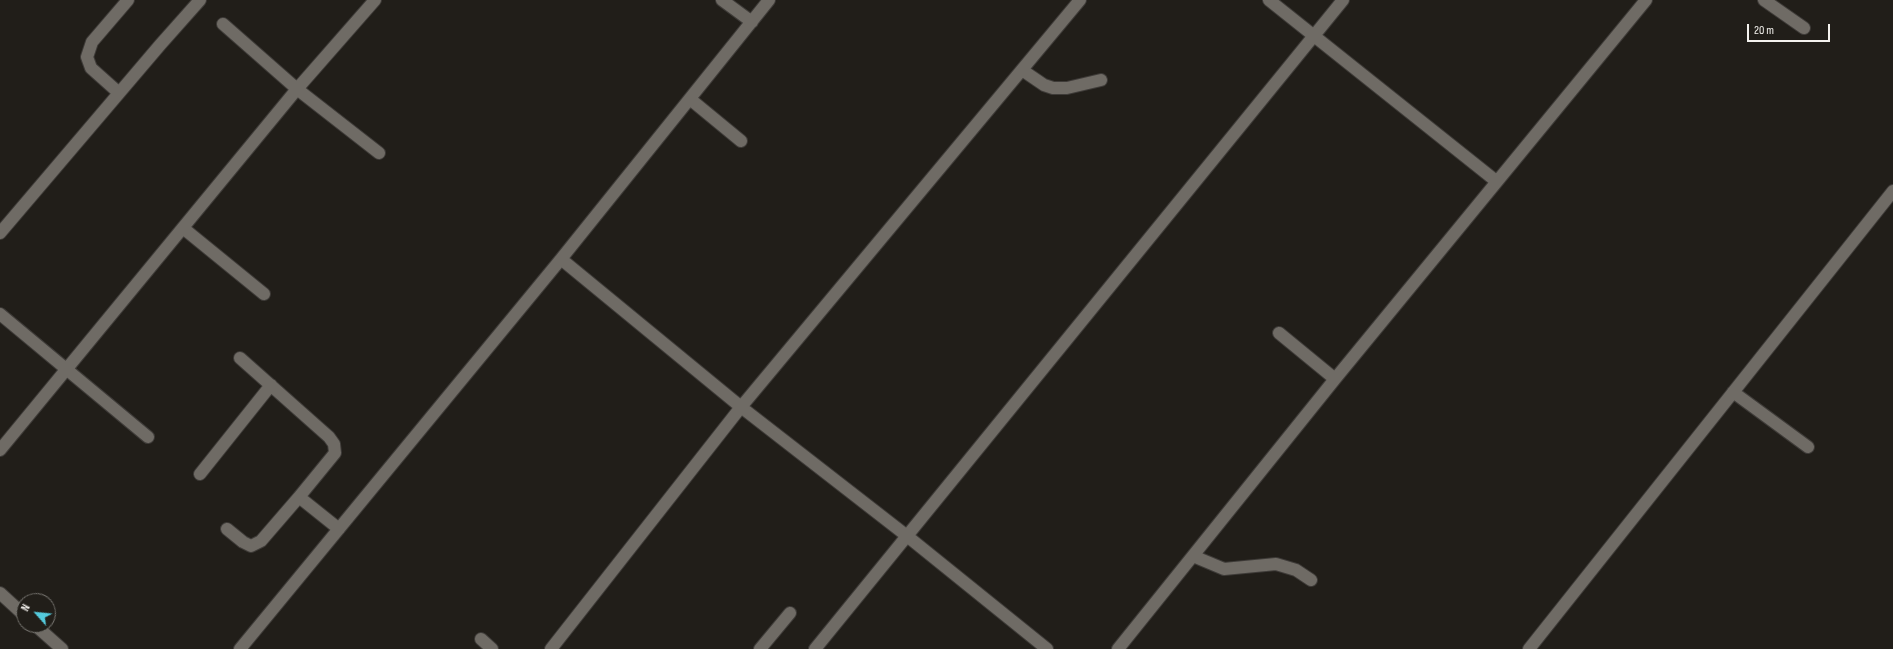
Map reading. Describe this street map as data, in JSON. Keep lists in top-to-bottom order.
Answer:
{
  "scale_bar": "20 m",
  "north": "top left"
}
